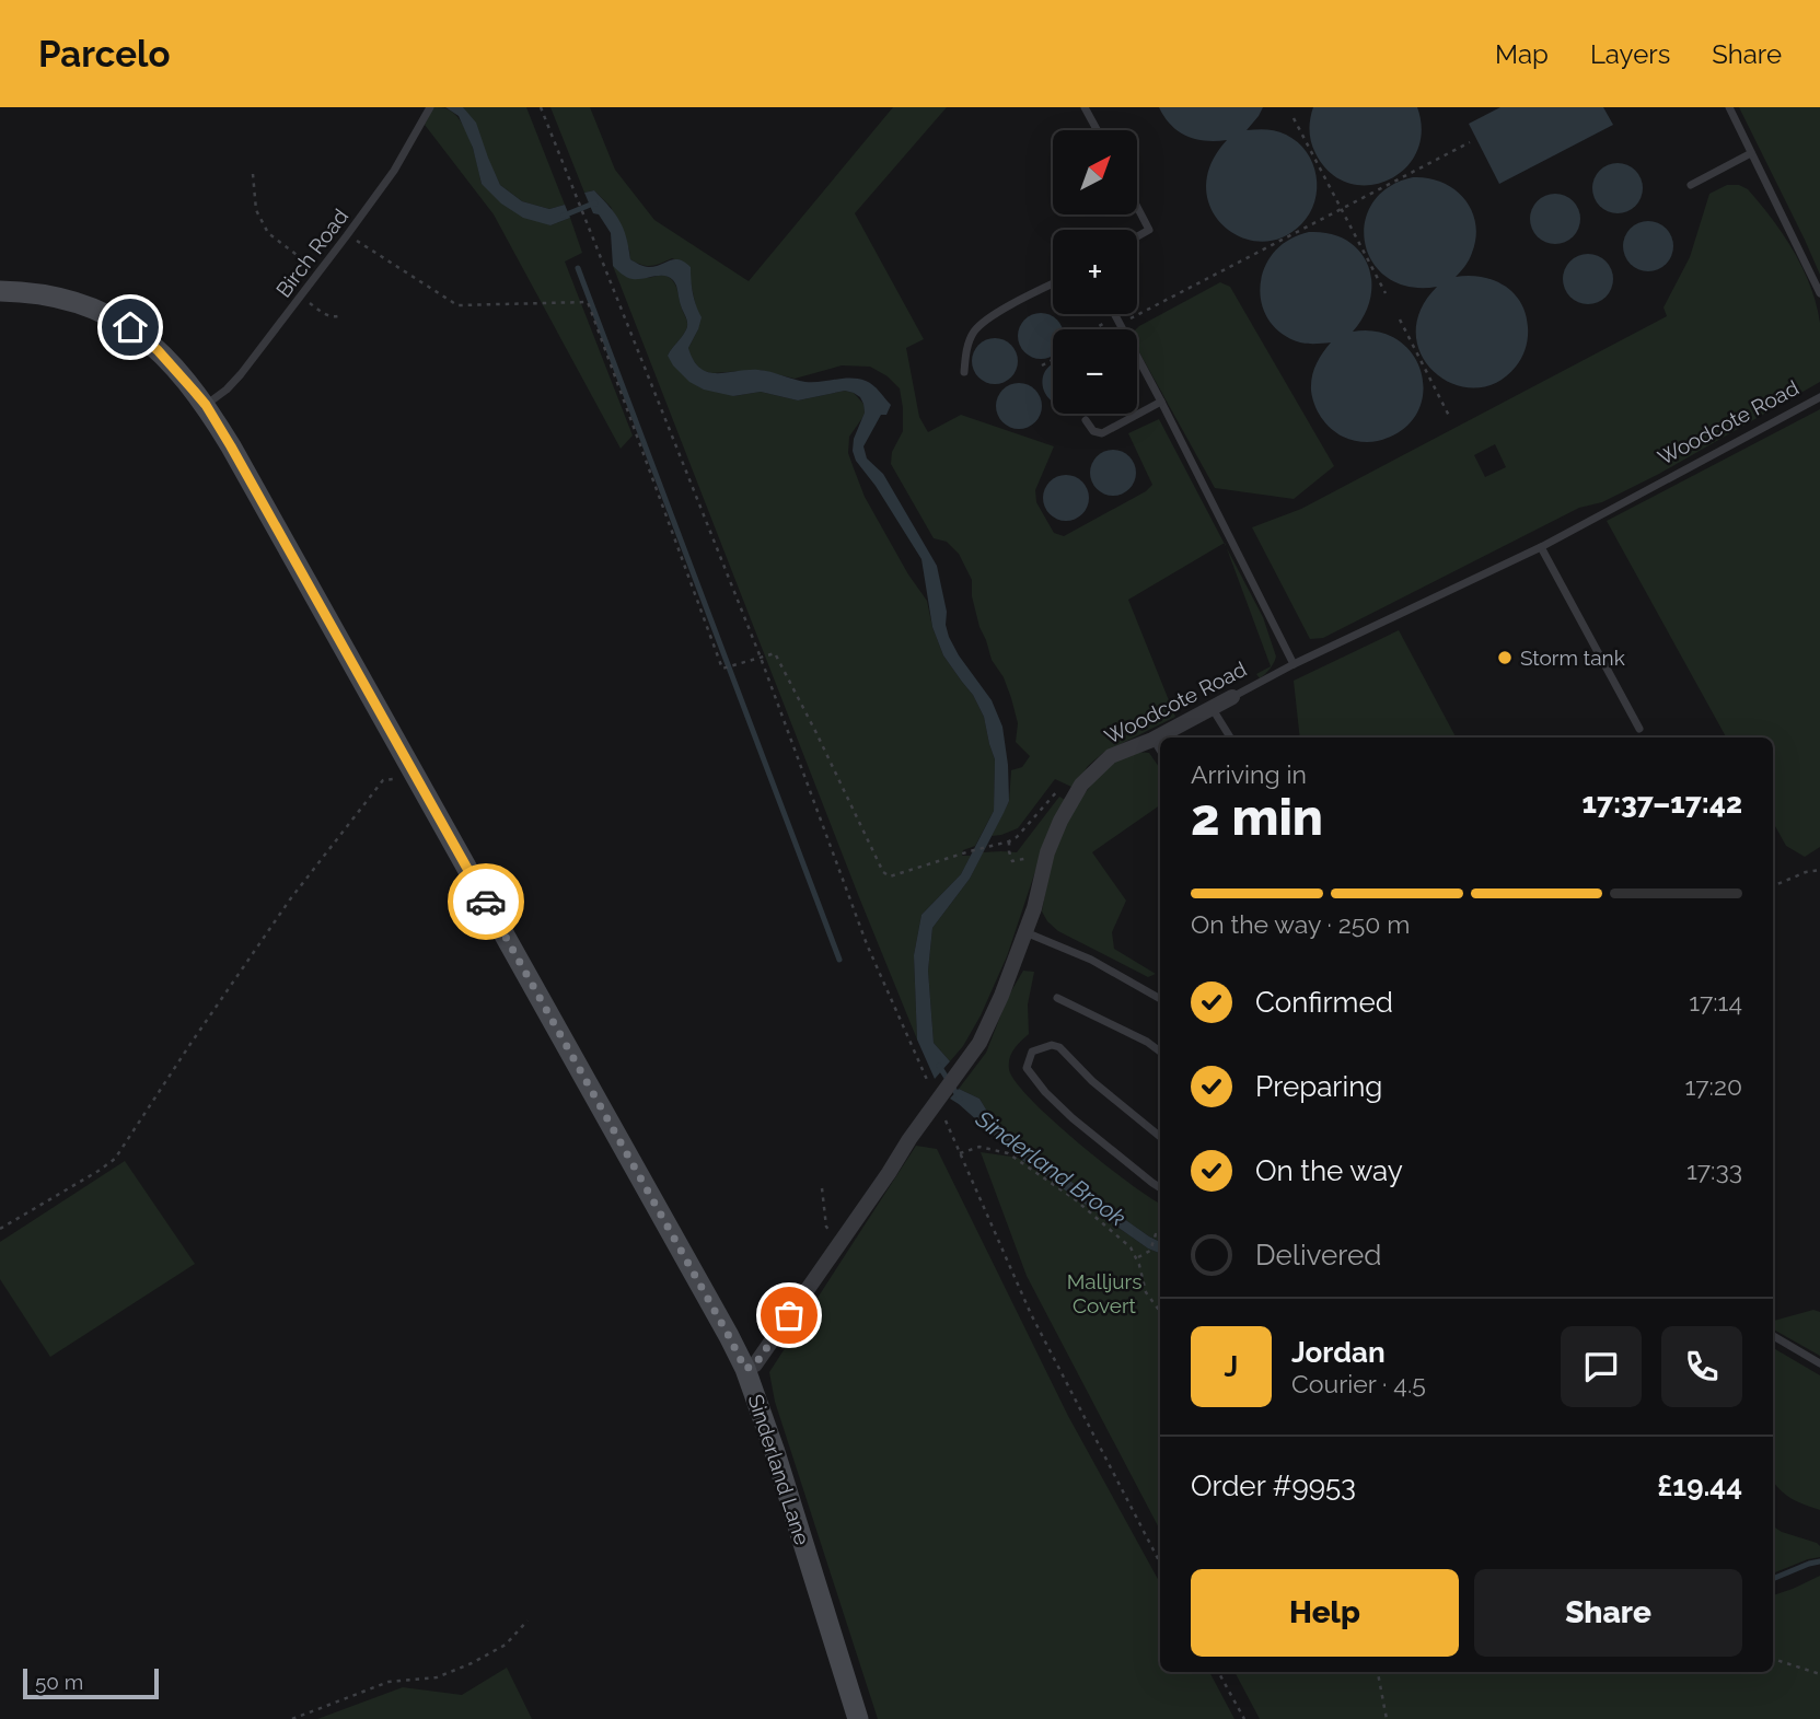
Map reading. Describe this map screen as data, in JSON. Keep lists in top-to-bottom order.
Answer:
{
  "streets": {
    "street": ["Woodcote Road", "Sinderland Lane"],
    "lane": ["Birch Road"]
  },
  "crossings": [
    ["Birch Road", "Sinderland Lane"],
    ["Woodcote Road", "Sinderland Lane"]
  ],
  "water": ["Sinderland Brook"],
  "parks": ["Malljurs Covert"],
  "places": ["Storm tank"],
  "scale_bar": "50 m",
  "north": "top right",
  "page": {
    "header": "Parcelo",
    "nav": ["Map", "Layers", "Share"],
    "map_buttons": ["+", "−"],
    "heading": ["2 min", "Arriving in", "17:37–17:42"],
    "panel": [
      "Jordan",
      "Courier · 4.5",
      "Order #9953",
      "£19.44"
    ],
    "bar": "On the way · 250 m",
    "list": [
      ["Confirmed", "17:14"],
      ["Preparing", "17:20"],
      ["On the way", "17:33"],
      "Delivered"
    ],
    "round": "J",
    "buttons": ["Help", "Share"],
    "scale": "50 m"
  }
}
